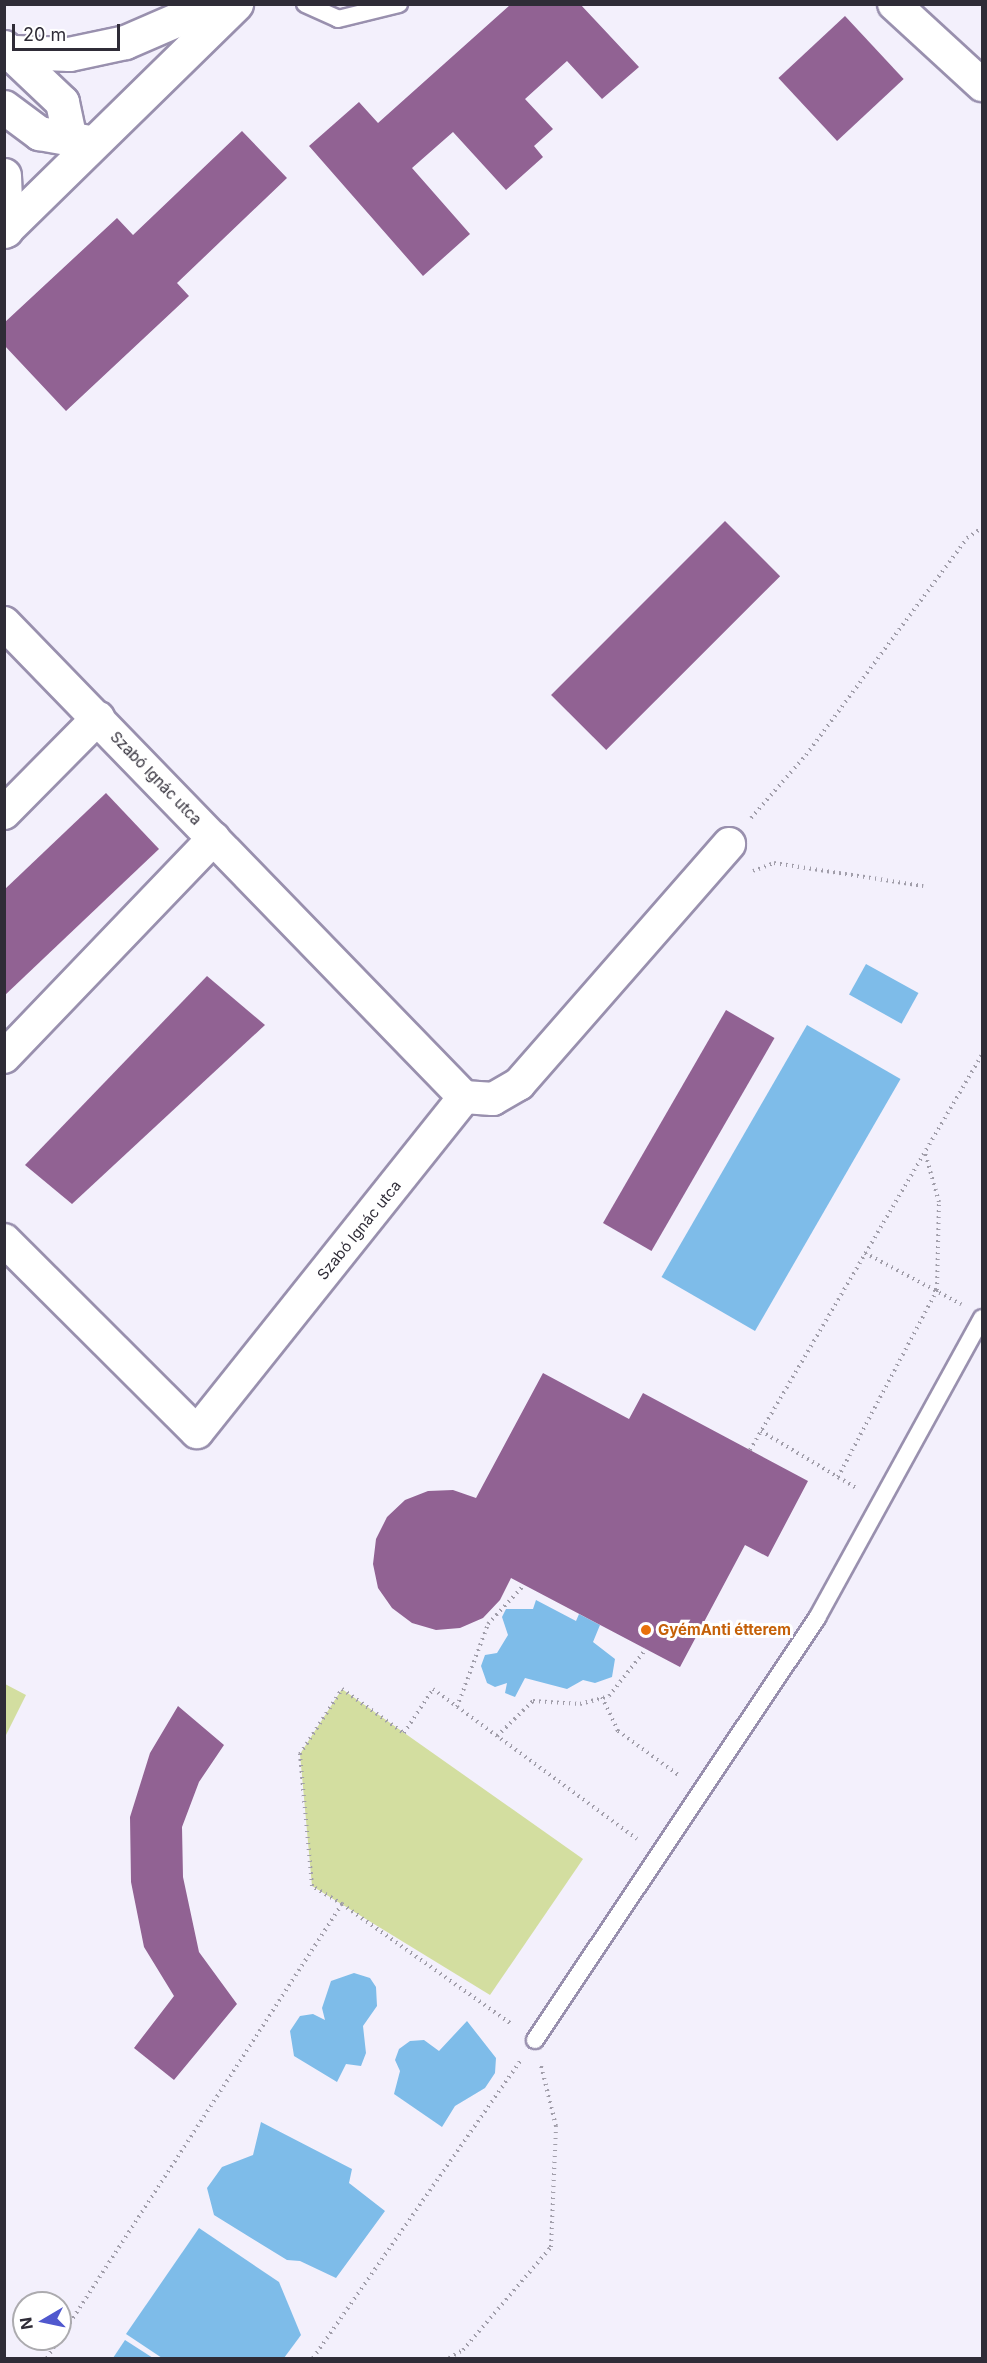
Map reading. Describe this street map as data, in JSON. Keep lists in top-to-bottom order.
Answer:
{
  "streets": {
    "street": ["Szabó Ignác utca"]
  },
  "places": ["GyémAnti étterem"],
  "scale_bar": "20 m",
  "north": "left"
}
